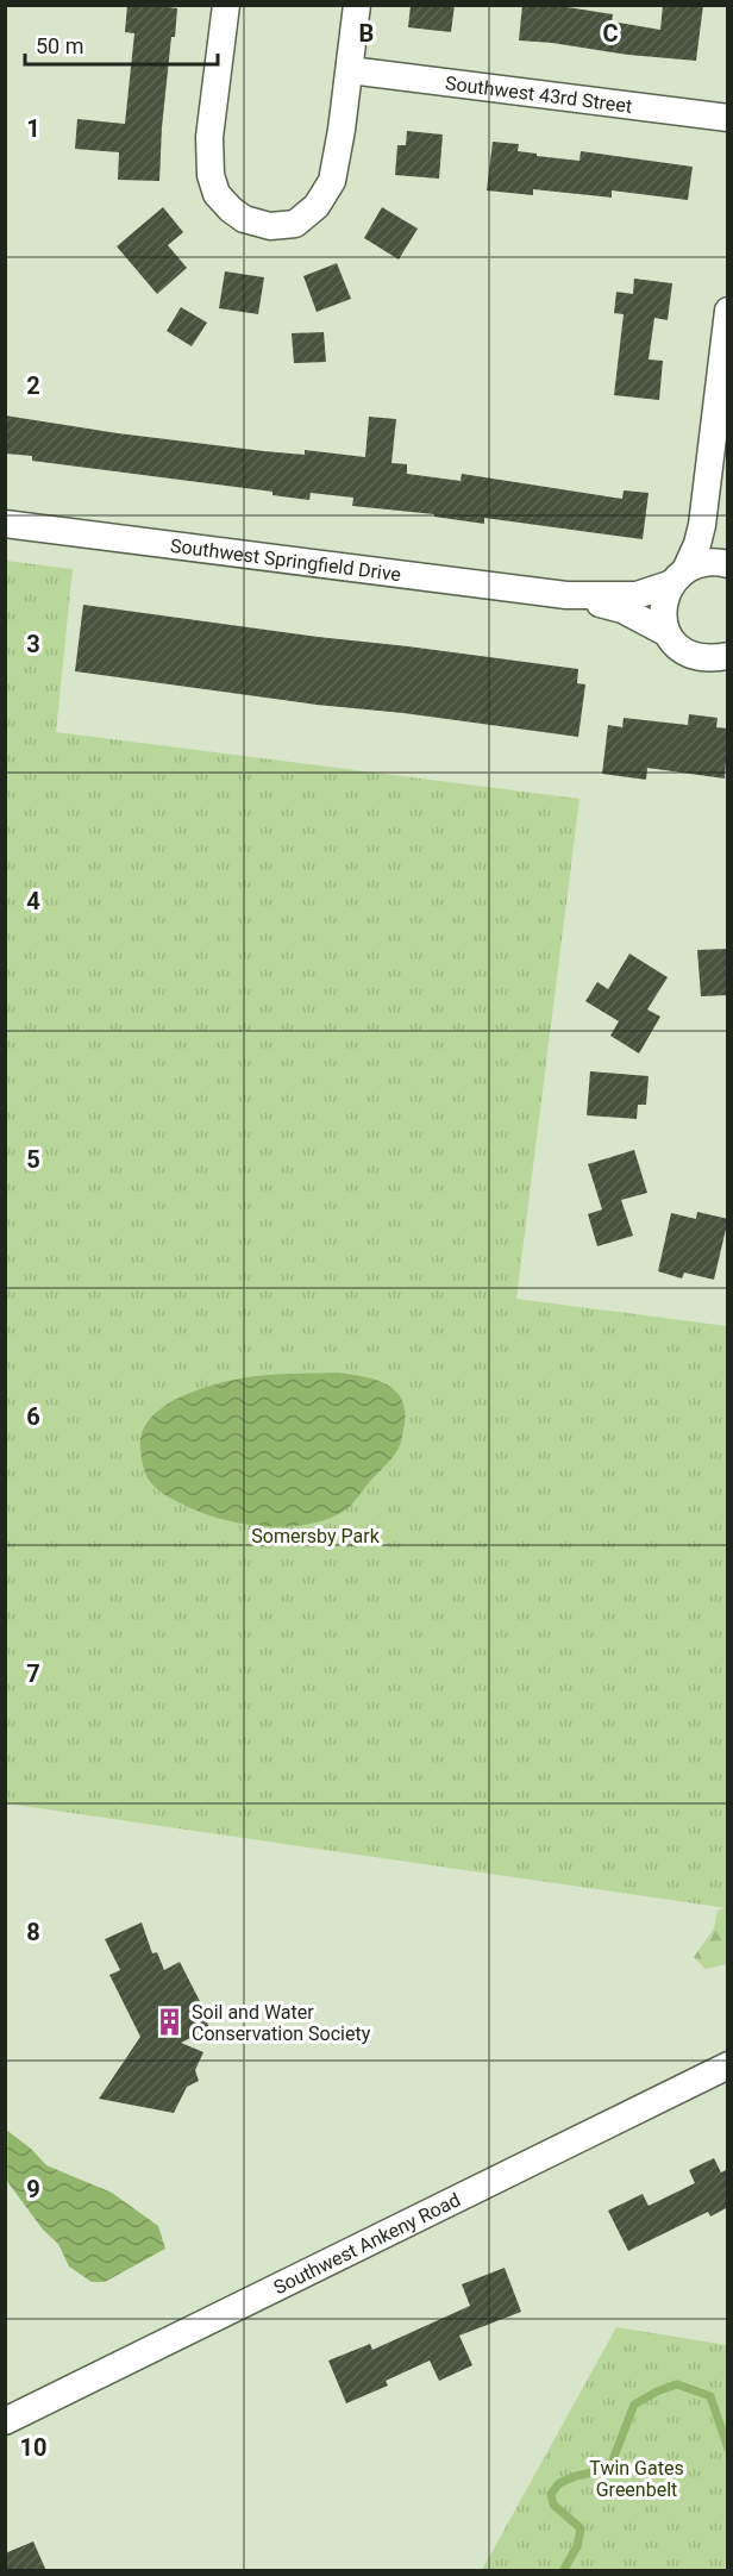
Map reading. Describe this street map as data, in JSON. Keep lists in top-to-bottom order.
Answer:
{
  "streets": {
    "street": ["Southwest 43rd Street", "Southwest Springfield Drive", "Southwest Ankeny Road"]
  },
  "parks": ["Somersby Park", "Twin Gates Greenbelt"],
  "places": {
    "building": ["Soil and Water Conservation Society"]
  },
  "scale_bar": "50 m",
  "grid": {
    "columns": ["B", "C"],
    "rows": [
      "1",
      "2",
      "3",
      "4",
      "5",
      "6",
      "7",
      "8",
      "9",
      "10"
    ]
  }
}
